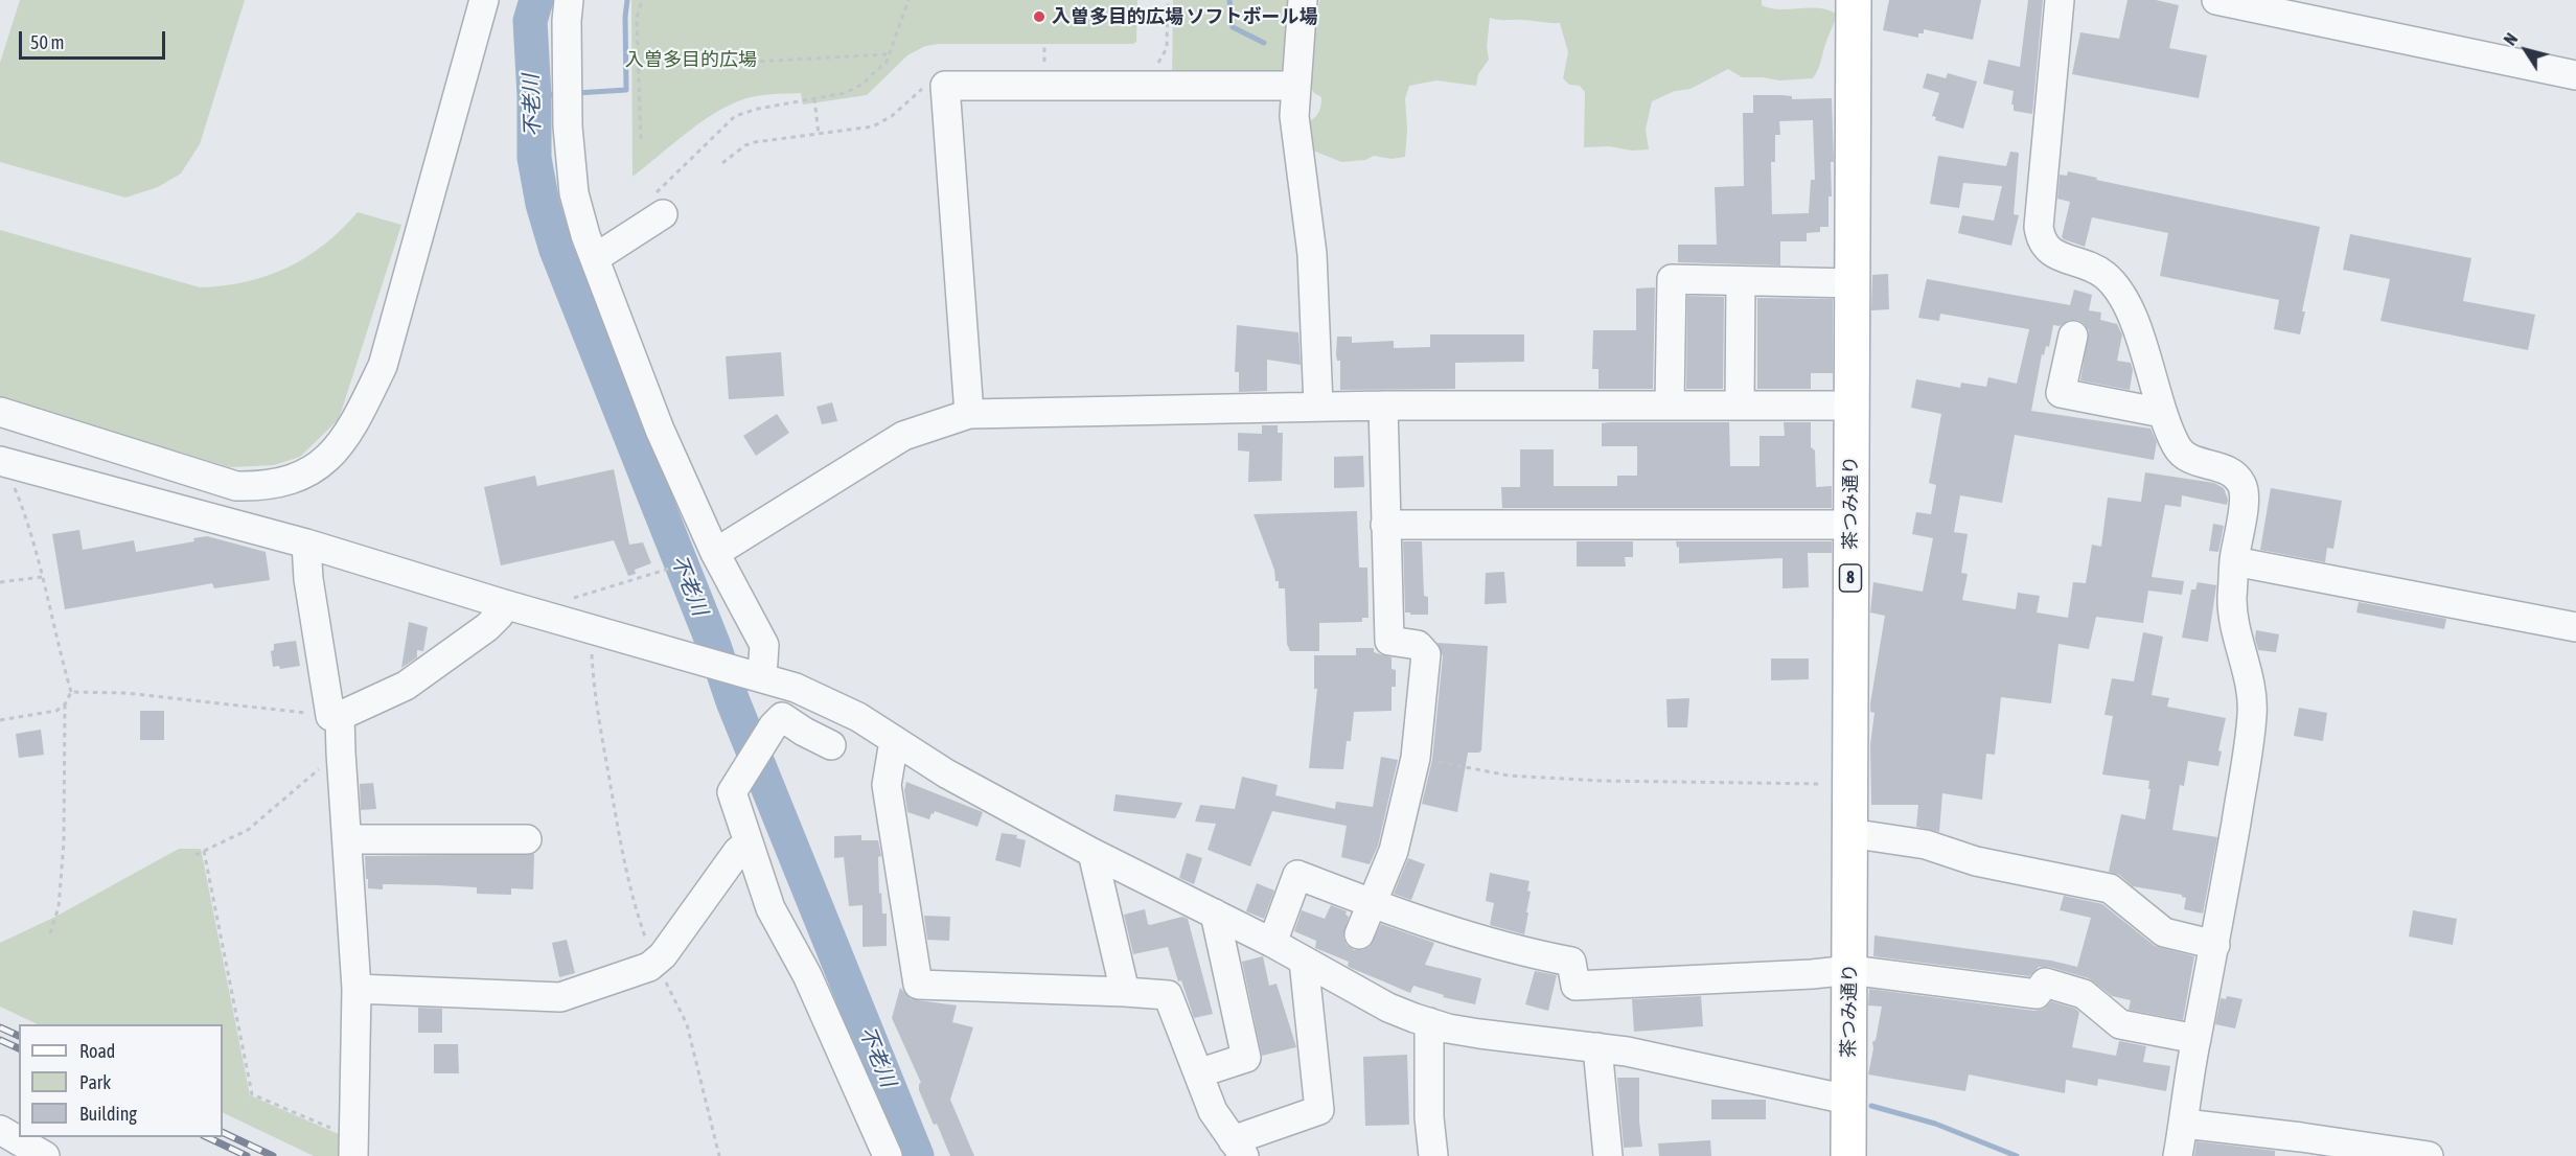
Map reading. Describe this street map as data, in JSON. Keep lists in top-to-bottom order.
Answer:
{
  "streets": {
    "main road": ["茶つみ通り", "8"]
  },
  "water": ["不老川"],
  "parks": ["入曽多目的広場"],
  "places": ["入曽多目的広場 ソフトボール場"],
  "legend": ["Road", "Park", "Building"],
  "scale_bar": "50 m",
  "north": "top left"
}
